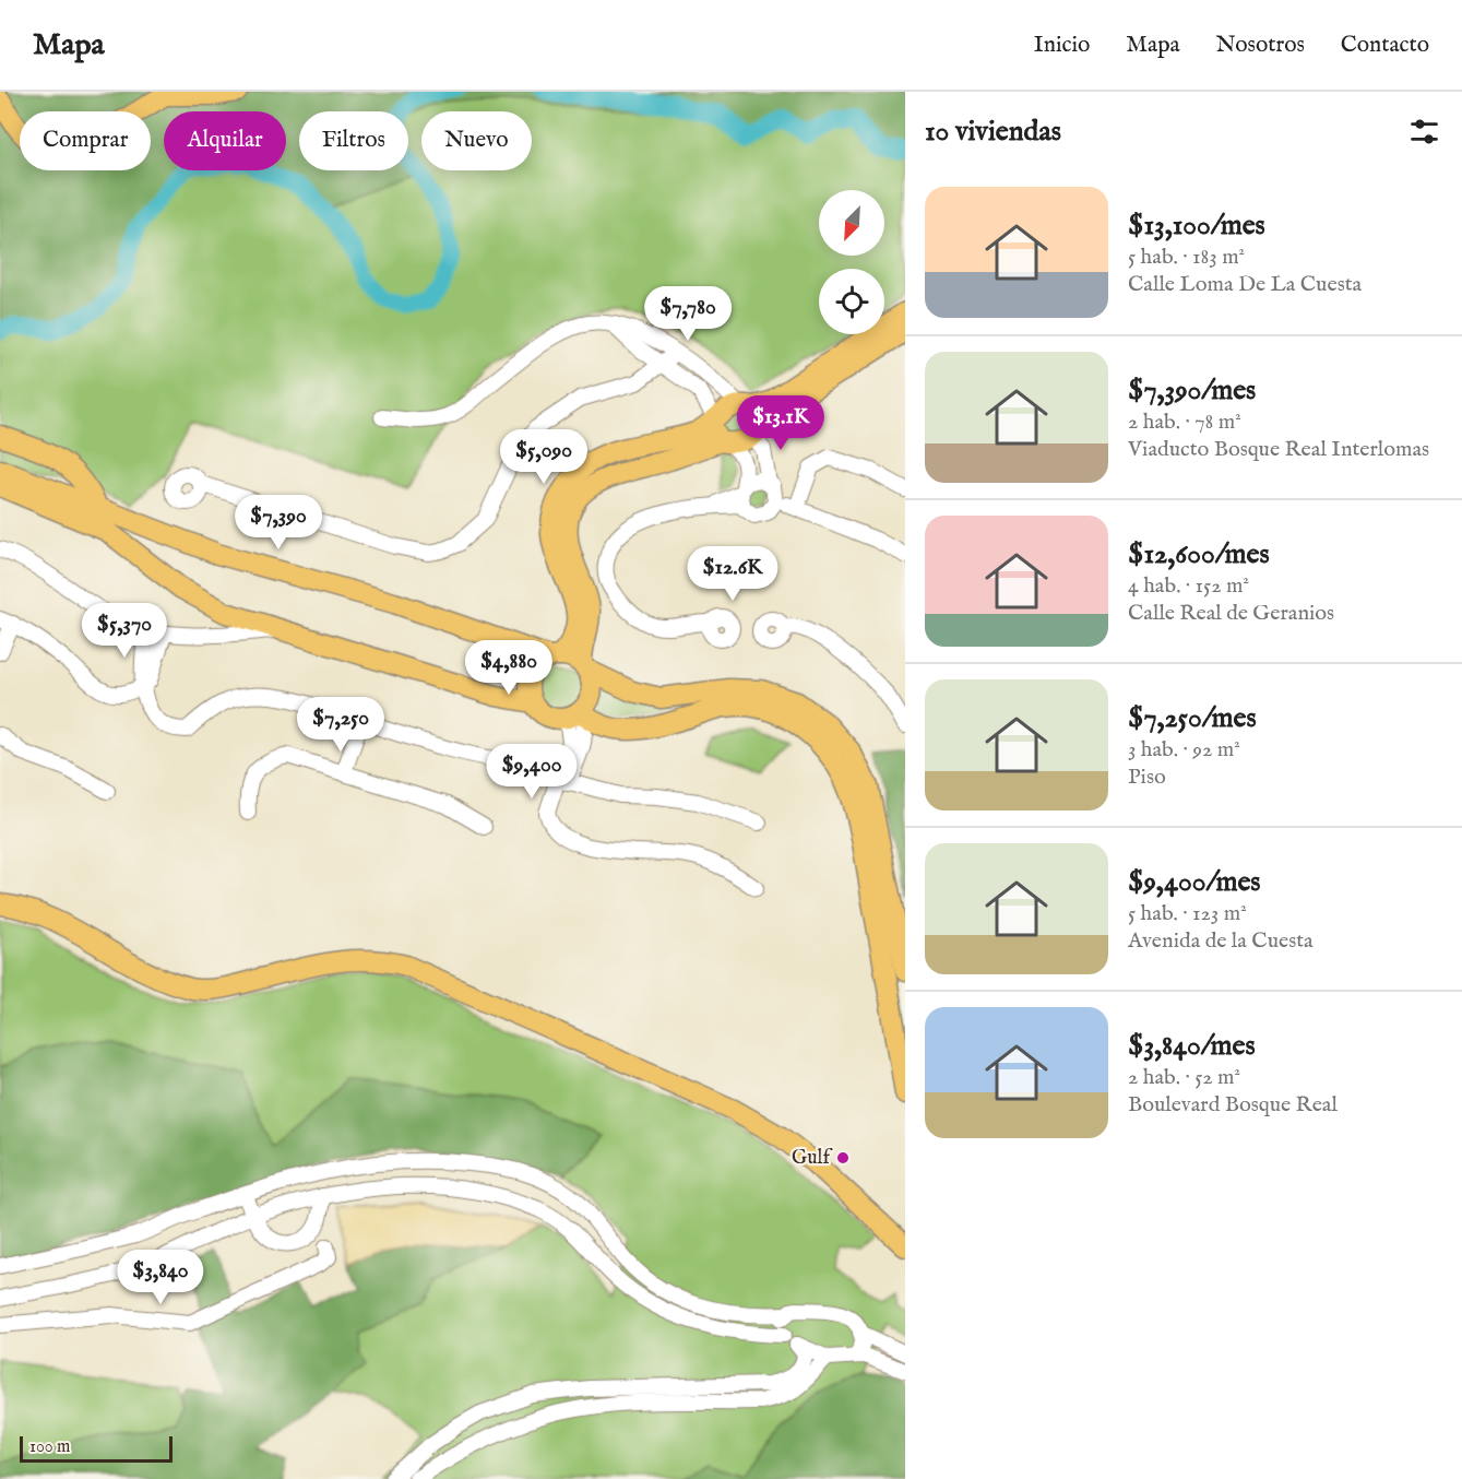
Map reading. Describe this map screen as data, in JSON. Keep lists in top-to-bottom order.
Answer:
{
  "places": ["Gulf"],
  "scale_bar": "100 m",
  "north": "bottom left",
  "page": {
    "header": "Mapa",
    "nav": [
      "Inicio",
      "Mapa",
      "Nosotros",
      "Contacto"
    ],
    "heading": "10 viviendas",
    "chip": [
      "Comprar",
      "Alquilar",
      "Filtros",
      "Nuevo"
    ],
    "list": [
      {
        "name": "$13,100/mes",
        "note": "5 hab. · 183 m² · Calle Loma De La Cuesta"
      },
      {
        "name": "$7,390/mes",
        "note": "2 hab. · 78 m² · Viaducto Bosque Real Interlomas"
      },
      {
        "name": "$12,600/mes",
        "note": "4 hab. · 152 m² · Calle Real de Geranios"
      },
      {
        "name": "$7,250/mes",
        "note": "3 hab. · 92 m² · Piso"
      },
      {
        "name": "$9,400/mes",
        "note": "5 hab. · 123 m² · Avenida de la Cuesta"
      },
      {
        "name": "$3,840/mes",
        "note": "2 hab. · 52 m² · Boulevard Bosque Real"
      }
    ],
    "price": [
      "$7,780",
      "$13.1K",
      "$5,090",
      "$7,390",
      "$12.6K",
      "$5,370",
      "$4,880",
      "$7,250",
      "$9,400",
      "$3,840"
    ],
    "scale": "100 m"
  }
}
